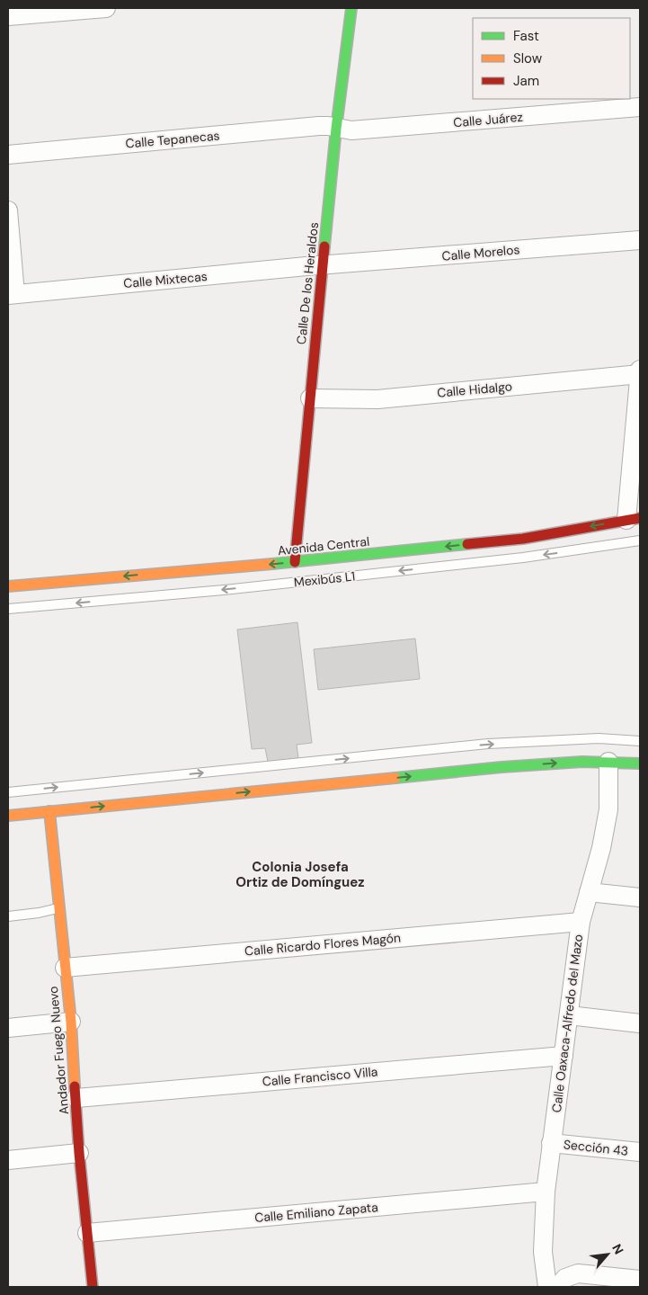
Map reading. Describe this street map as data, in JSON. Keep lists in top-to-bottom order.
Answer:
{
  "streets": {
    "main road": ["Calle De los Heraldos", "Avenida Central", "Andador Fuego Nuevo"],
    "street": [
      "Calle Juárez",
      "Calle Tepanecas",
      "Calle Morelos",
      "Calle Mixtecas",
      "Calle Hidalgo",
      "Calle Ricardo Flores Magón",
      "Calle Oaxaca-Alfredo del Mazo",
      "Calle Francisco Villa",
      "Sección 43",
      "Calle Emiliano Zapata"
    ],
    "lane": ["Mexibús L1"]
  },
  "crossings": [
    ["Calle Juárez", "Calle Tepanecas"],
    ["Calle Juárez", "Calle De los Heraldos"],
    ["Calle Tepanecas", "Calle De los Heraldos"],
    ["Calle Morelos", "Calle Mixtecas"],
    ["Calle Morelos", "Calle De los Heraldos"],
    ["Calle Mixtecas", "Calle De los Heraldos"],
    ["Calle De los Heraldos", "Calle Hidalgo"],
    ["Calle De los Heraldos", "Avenida Central"],
    ["Calle Ricardo Flores Magón", "Calle Oaxaca-Alfredo del Mazo"],
    ["Calle Ricardo Flores Magón", "Andador Fuego Nuevo"],
    ["Calle Oaxaca-Alfredo del Mazo", "Calle Francisco Villa"],
    ["Calle Oaxaca-Alfredo del Mazo", "Sección 43"],
    ["Calle Oaxaca-Alfredo del Mazo", "Calle Emiliano Zapata"],
    ["Andador Fuego Nuevo", "Calle Francisco Villa"],
    ["Andador Fuego Nuevo", "Calle Emiliano Zapata"]
  ],
  "one_way": ["Avenida Central", "Mexibús L1"],
  "districts": ["Colonia Josefa Ortiz de Domínguez"],
  "legend": ["Fast", "Slow", "Jam"],
  "north": "top right"
}
